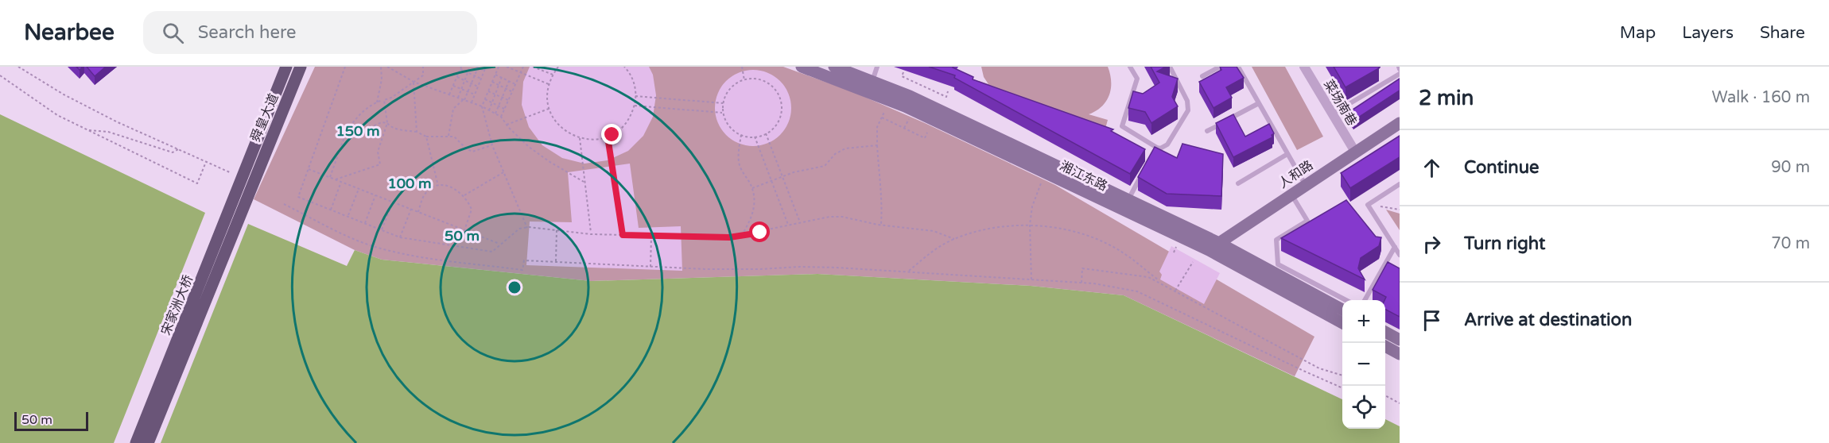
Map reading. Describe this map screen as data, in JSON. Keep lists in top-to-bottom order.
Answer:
{
  "streets": {
    "main road": [
      "舜皇大道",
      "人和路",
      "湘江东路",
      "宋家洲大桥"
    ],
    "street": ["菜场南巷"]
  },
  "crossings": [
    ["菜场南巷", "人和路"],
    ["舜皇大道", "宋家洲大桥"],
    ["人和路", "湘江东路"]
  ],
  "scale_bar": "50 m",
  "page": {
    "header": "Nearbee",
    "search": "Search here",
    "nav": ["Map", "Layers", "Share"],
    "heading": ["2 min", "Walk · 160 m"],
    "list": [
      ["Continue", "90 m"],
      ["Turn right", "70 m"],
      "Arrive at destination"
    ],
    "map_buttons": ["+", "−"],
    "scale": "50 m"
  },
  "rings": ["150 m", "100 m", "50 m"]
}
